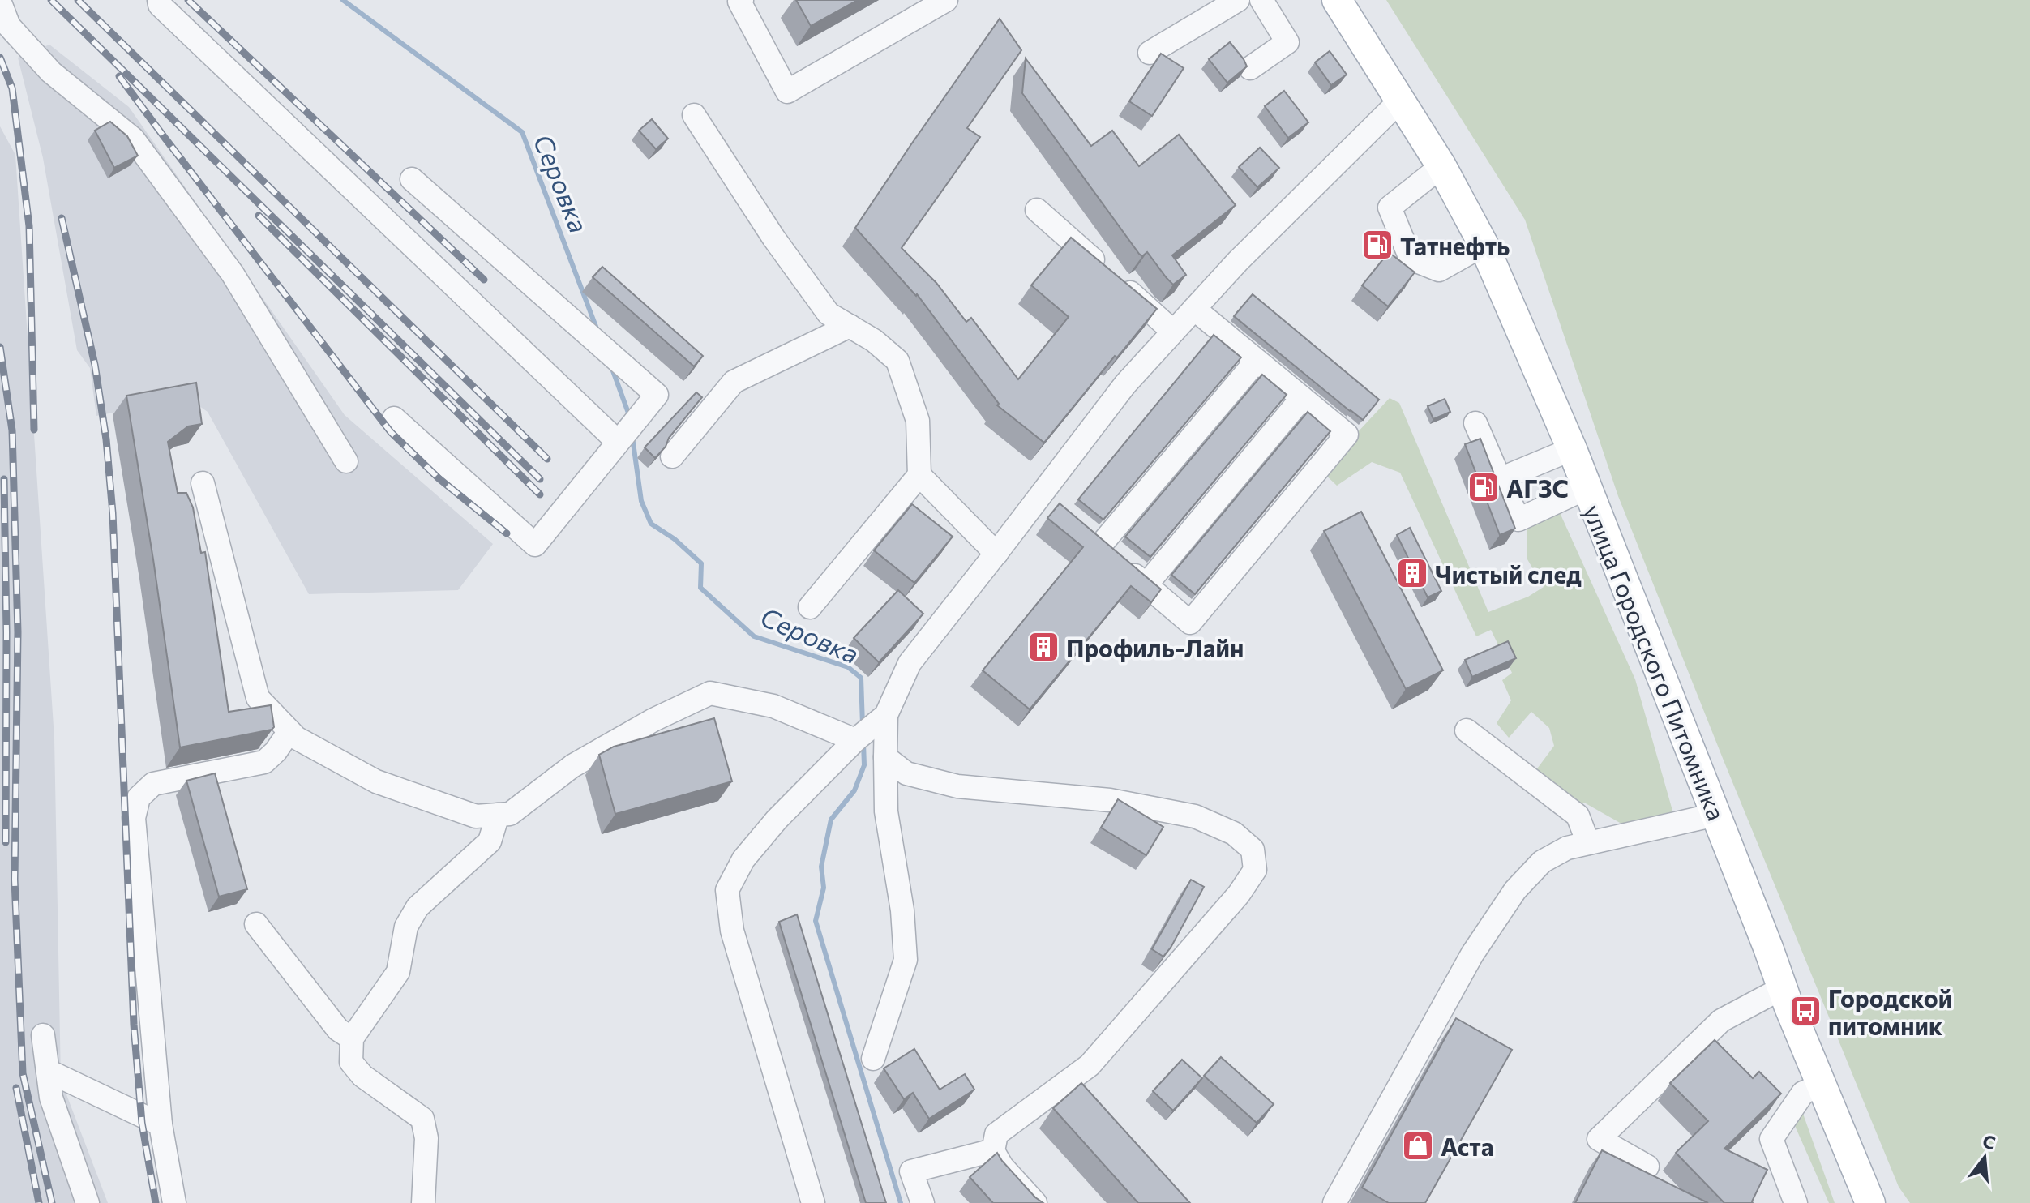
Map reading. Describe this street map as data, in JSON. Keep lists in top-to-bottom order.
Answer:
{
  "streets": {
    "main road": ["улица Городского Питомника"]
  },
  "water": ["Серовка"],
  "places": {
    "fuel station": ["Татнефть", "АГЗС"],
    "building": ["Чистый след", "Профиль-Лайн"],
    "bus stop": ["Городской питомник"],
    "shop": ["Аста"]
  },
  "north": "top"
}
